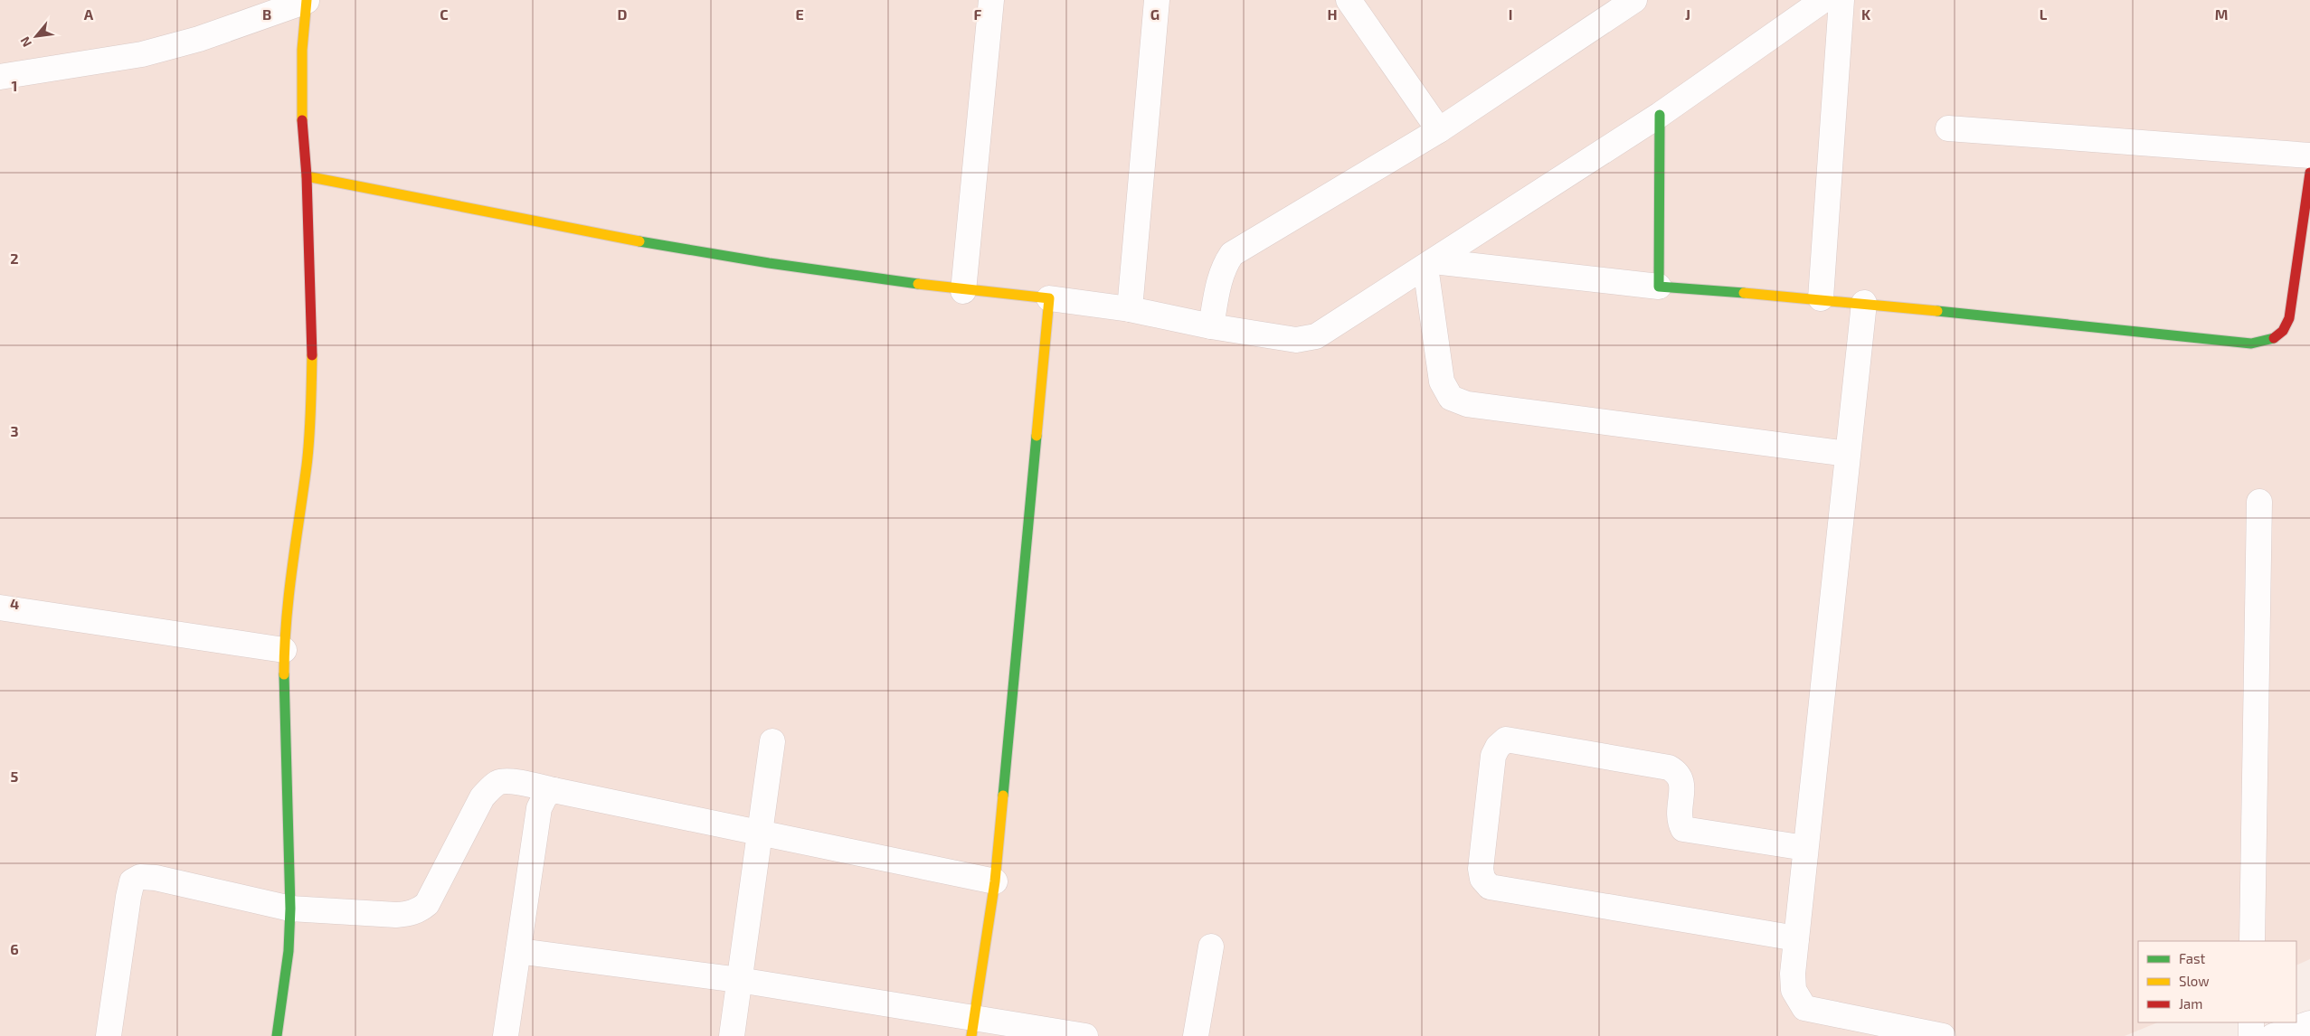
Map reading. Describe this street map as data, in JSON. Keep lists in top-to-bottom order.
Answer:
{
  "legend": ["Fast", "Slow", "Jam"],
  "north": "bottom left",
  "grid": {
    "columns": [
      "A",
      "B",
      "C",
      "D",
      "E",
      "F",
      "G",
      "H",
      "I",
      "J",
      "K",
      "L",
      "M"
    ],
    "rows": [
      "1",
      "2",
      "3",
      "4",
      "5",
      "6"
    ]
  }
}
